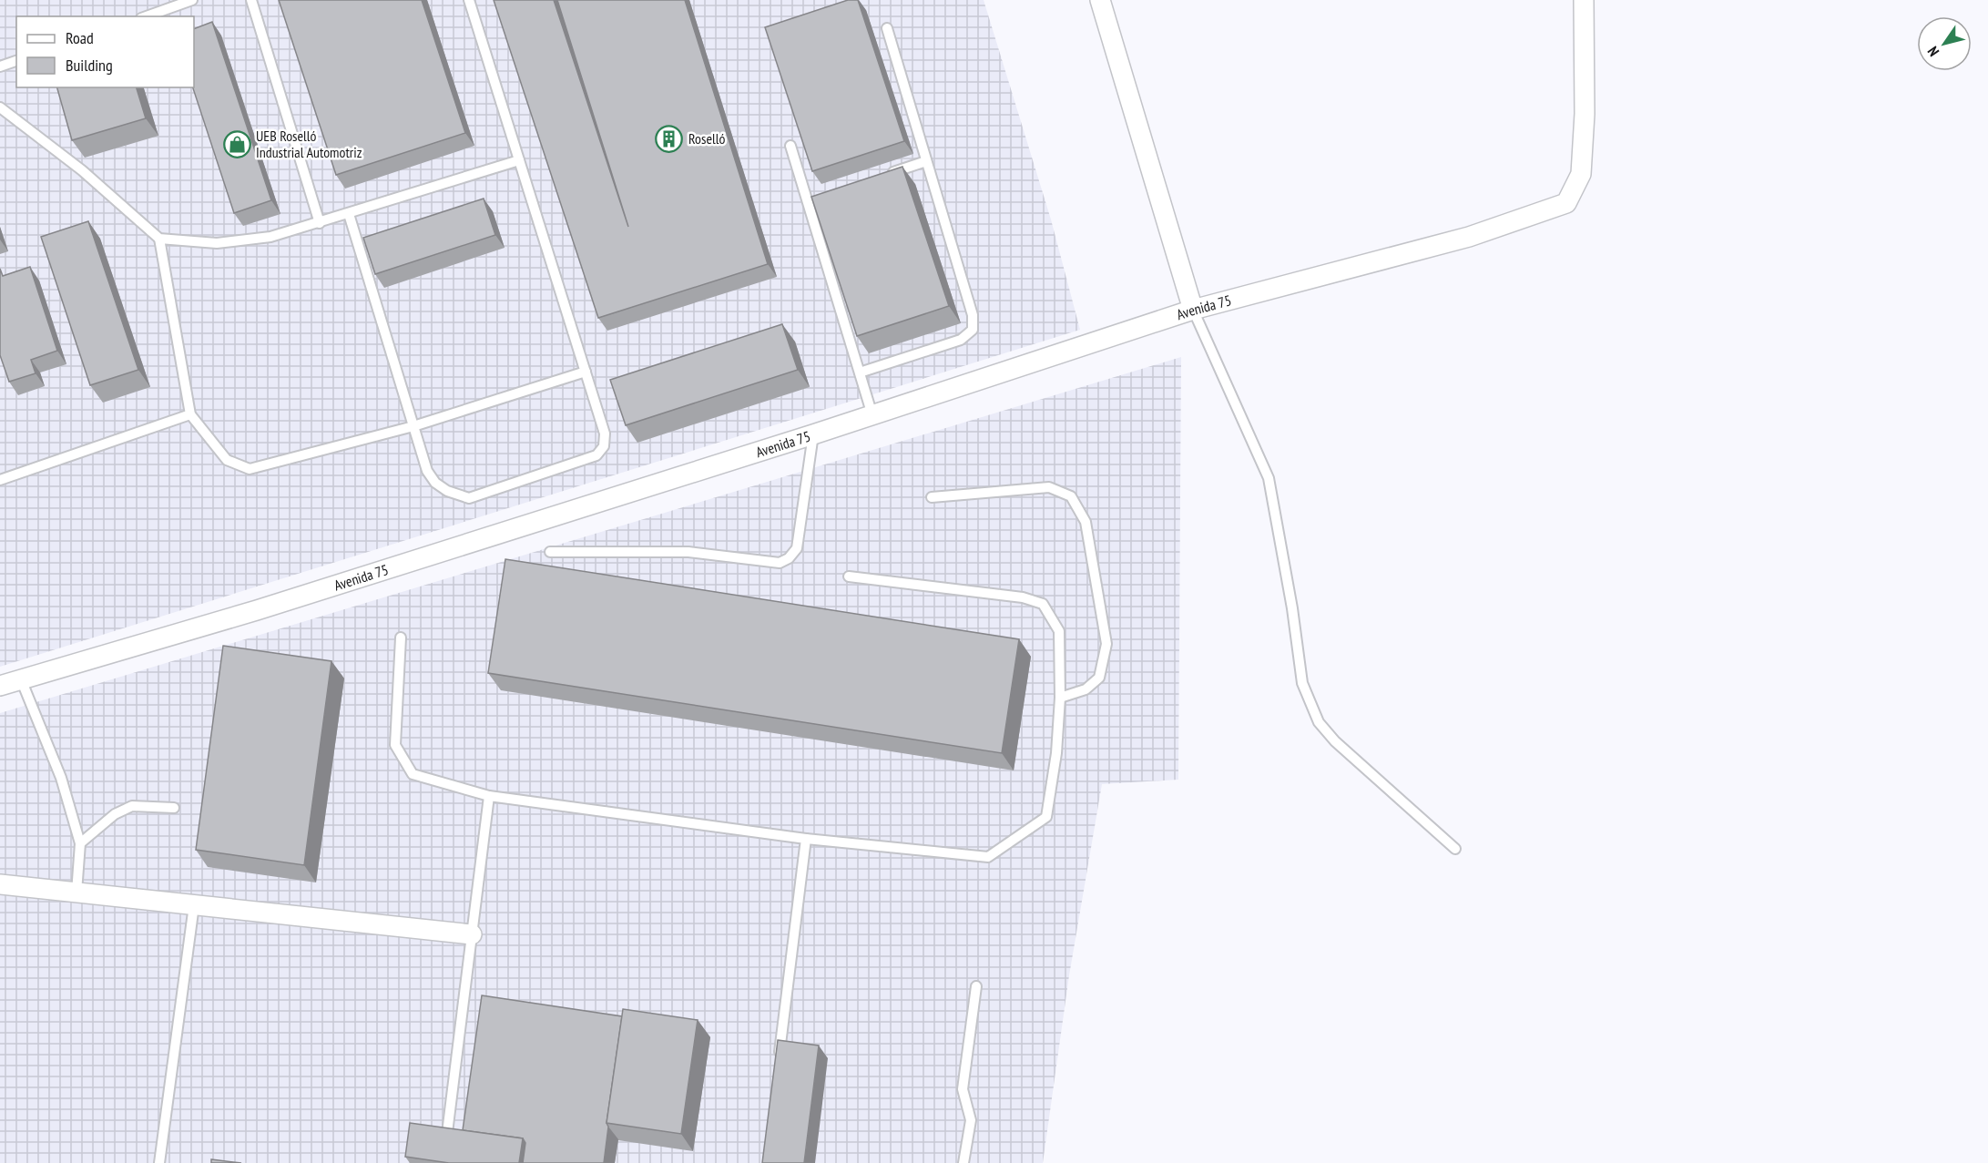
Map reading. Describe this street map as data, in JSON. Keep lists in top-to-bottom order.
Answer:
{
  "streets": {
    "street": ["Avenida 75"]
  },
  "places": {
    "building": ["Roselló"],
    "shop": ["UEB Roselló Industrial Automotriz"]
  },
  "legend": ["Road", "Building"],
  "north": "bottom left"
}
